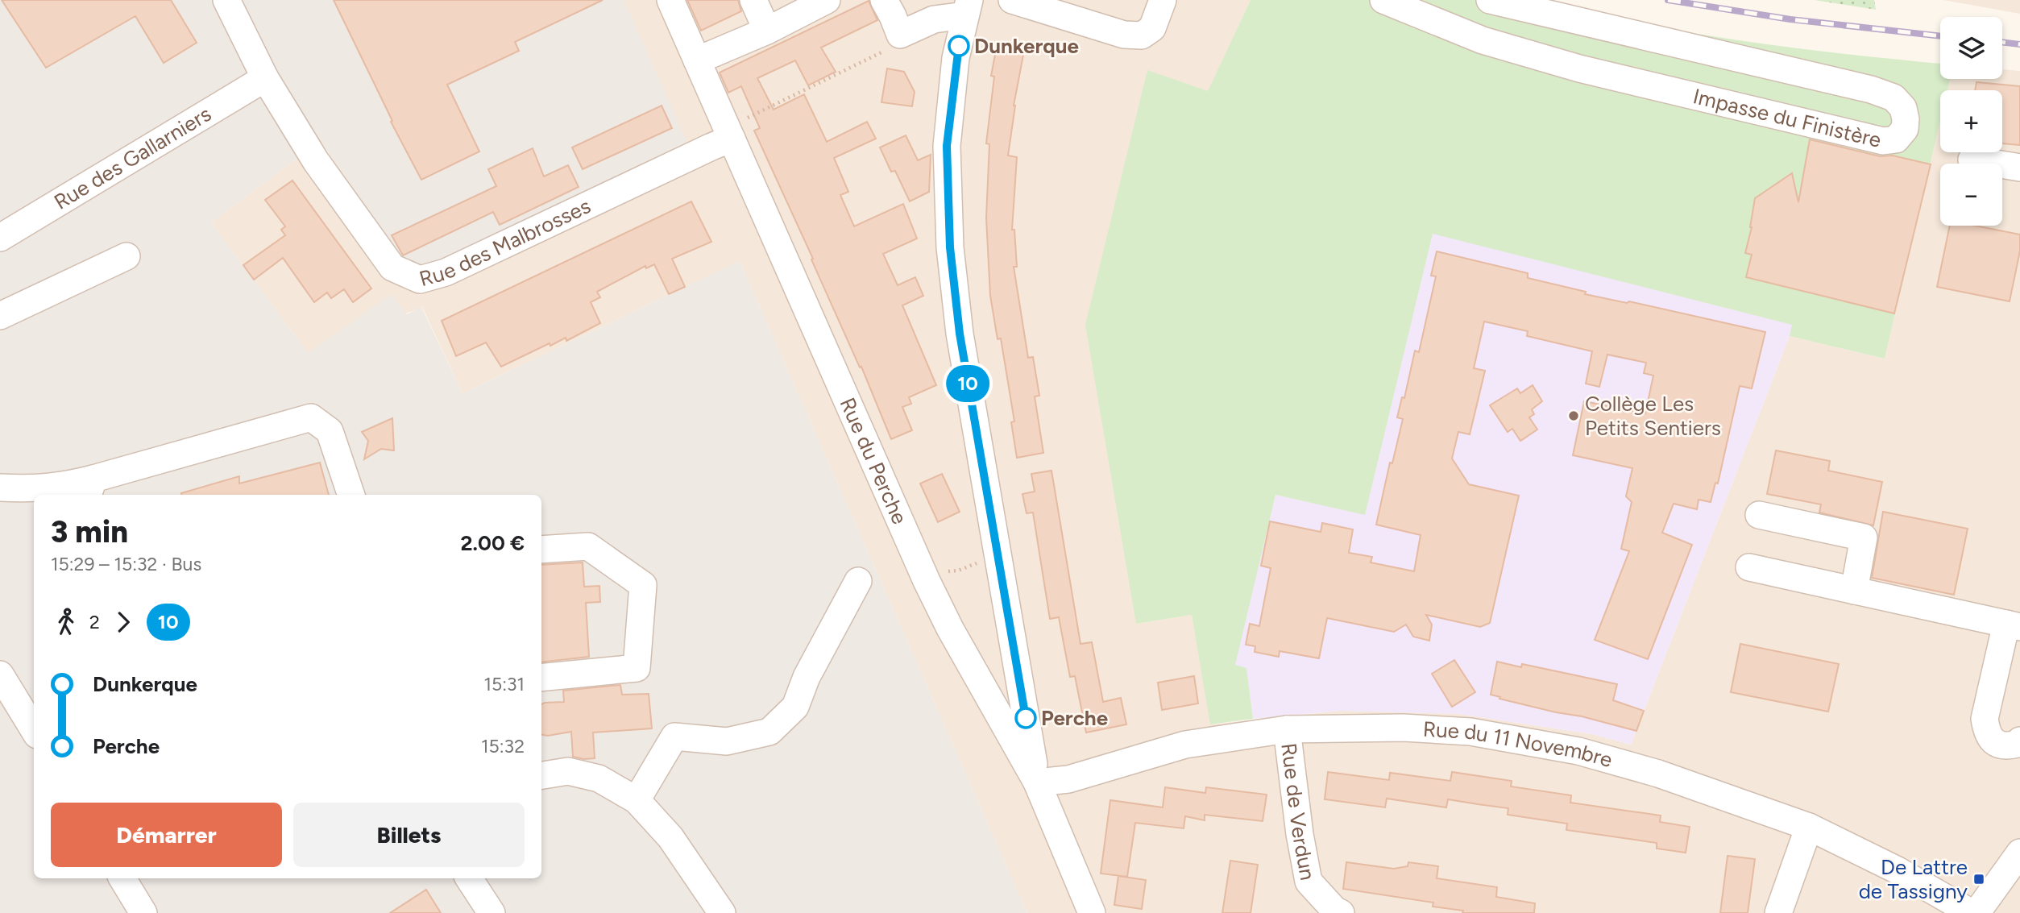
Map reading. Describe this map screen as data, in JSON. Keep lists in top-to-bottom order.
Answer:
{
  "streets": {
    "street": [
      "Impasse du Finistère",
      "Rue des Gallarniers",
      "Rue des Malbrosses",
      "Rue du Perche",
      "Rue du 11 Novembre",
      "Rue de Verdun"
    ]
  },
  "crossings": [
    ["Rue des Gallarniers", "Rue des Malbrosses"],
    ["Rue des Malbrosses", "Rue du Perche"],
    ["Rue du Perche", "Rue du 11 Novembre"],
    ["Rue du 11 Novembre", "Rue de Verdun"]
  ],
  "places": {
    "other": ["Dunkerque", "Collège Les Petits Sentiers", "Perche"],
    "transit": ["De Lattre de Tassigny"]
  },
  "lines": ["bus line 10"],
  "page": {
    "on_map": "10",
    "map_buttons": ["+", "−"],
    "heading": ["3 min", "15:29 – 15:32 · Bus", "2.00 €"],
    "legs": ["2", "10"],
    "list": [
      {
        "name": "Dunkerque",
        "value": "15:31"
      },
      {
        "name": "Perche",
        "value": "15:32"
      }
    ],
    "buttons": ["Démarrer", "Billets"]
  }
}
